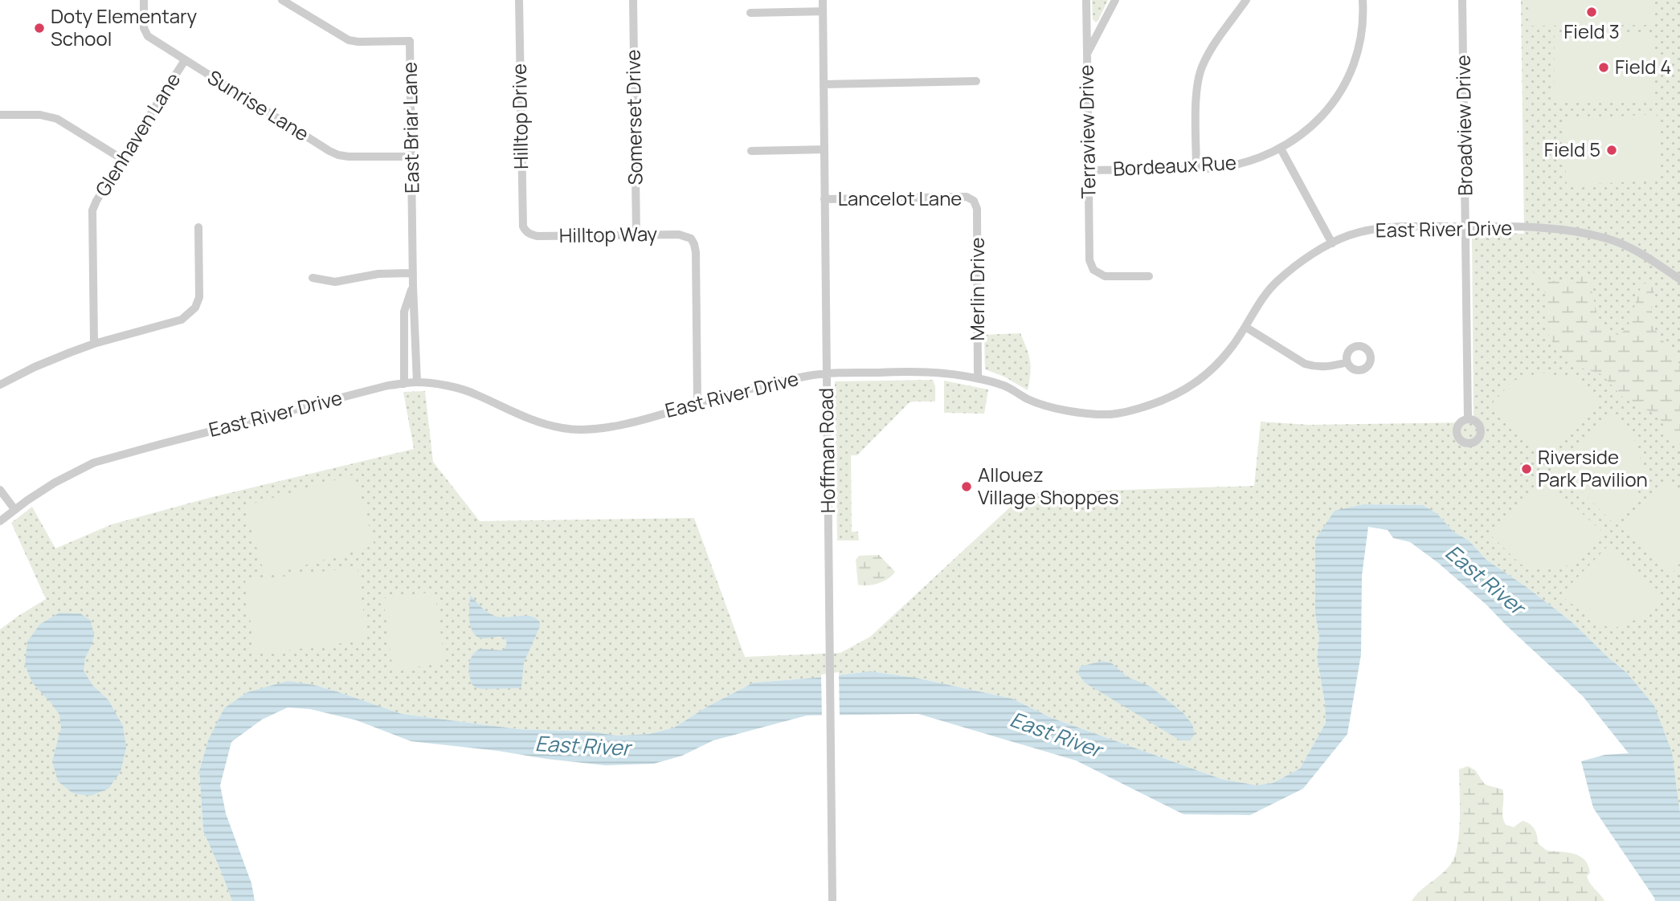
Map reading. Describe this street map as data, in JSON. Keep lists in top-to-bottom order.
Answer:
{
  "streets": {
    "street": [
      "Sunrise Lane",
      "Hilltop Drive",
      "Somerset Drive",
      "Broadview Drive",
      "East Briar Lane",
      "Terraview Drive",
      "Glenhaven Lane",
      "Bordeaux Rue",
      "Lancelot Lane",
      "East River Drive",
      "Hilltop Way",
      "Merlin Drive",
      "Hoffman Road"
    ]
  },
  "crossings": [
    ["Sunrise Lane", "East Briar Lane"],
    ["Sunrise Lane", "Glenhaven Lane"],
    ["Hilltop Drive", "Hilltop Way"],
    ["Somerset Drive", "Hilltop Way"],
    ["Broadview Drive", "East River Drive"],
    ["East Briar Lane", "East River Drive"],
    ["Terraview Drive", "Bordeaux Rue"],
    ["Lancelot Lane", "Merlin Drive"],
    ["Lancelot Lane", "Hoffman Road"],
    ["East River Drive", "Hilltop Way"],
    ["East River Drive", "Merlin Drive"],
    ["East River Drive", "Hoffman Road"]
  ],
  "water": ["East River"],
  "places": [
    "Field 3",
    "Doty Elementary School",
    "Field 4",
    "Field 5",
    "Riverside Park Pavilion",
    "Allouez Village Shoppes"
  ]
}
